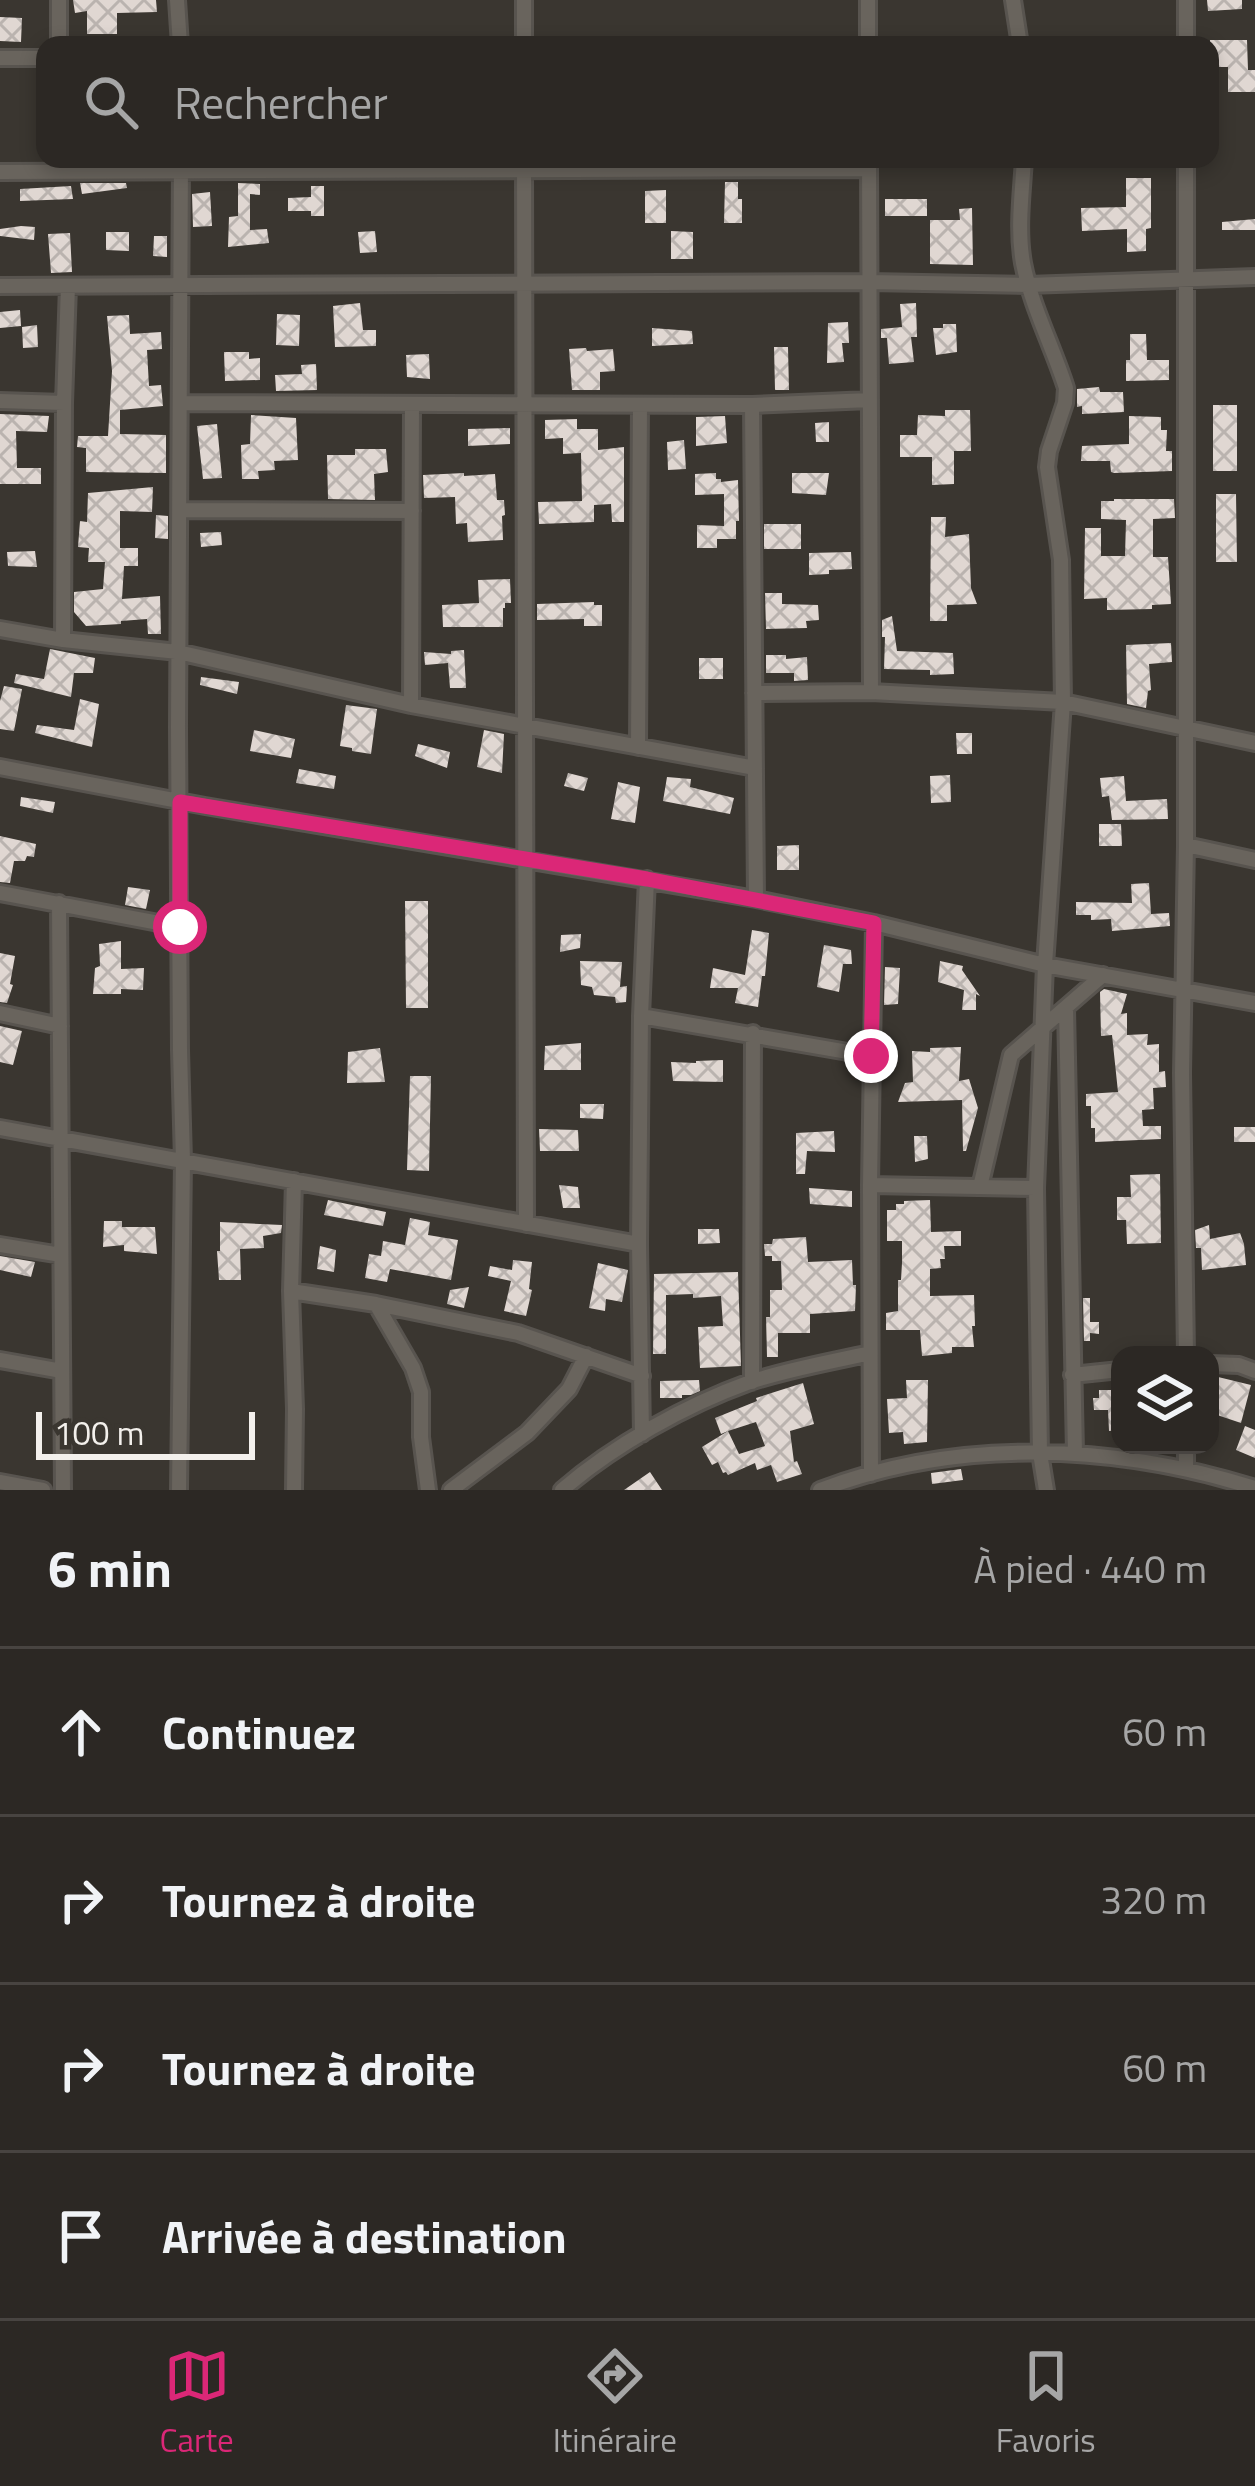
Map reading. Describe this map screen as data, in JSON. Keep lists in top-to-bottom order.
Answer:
{
  "scale_bar": "100 m",
  "page": {
    "search": "Rechercher",
    "scale": "100 m",
    "heading": ["6 min", "À pied · 440 m"],
    "list": [
      ["Continuez", "60 m"],
      ["Tournez à droite", "320 m"],
      ["Tournez à droite", "60 m"],
      "Arrivée à destination"
    ],
    "nav": ["Carte", "Itinéraire", "Favoris"]
  }
}
